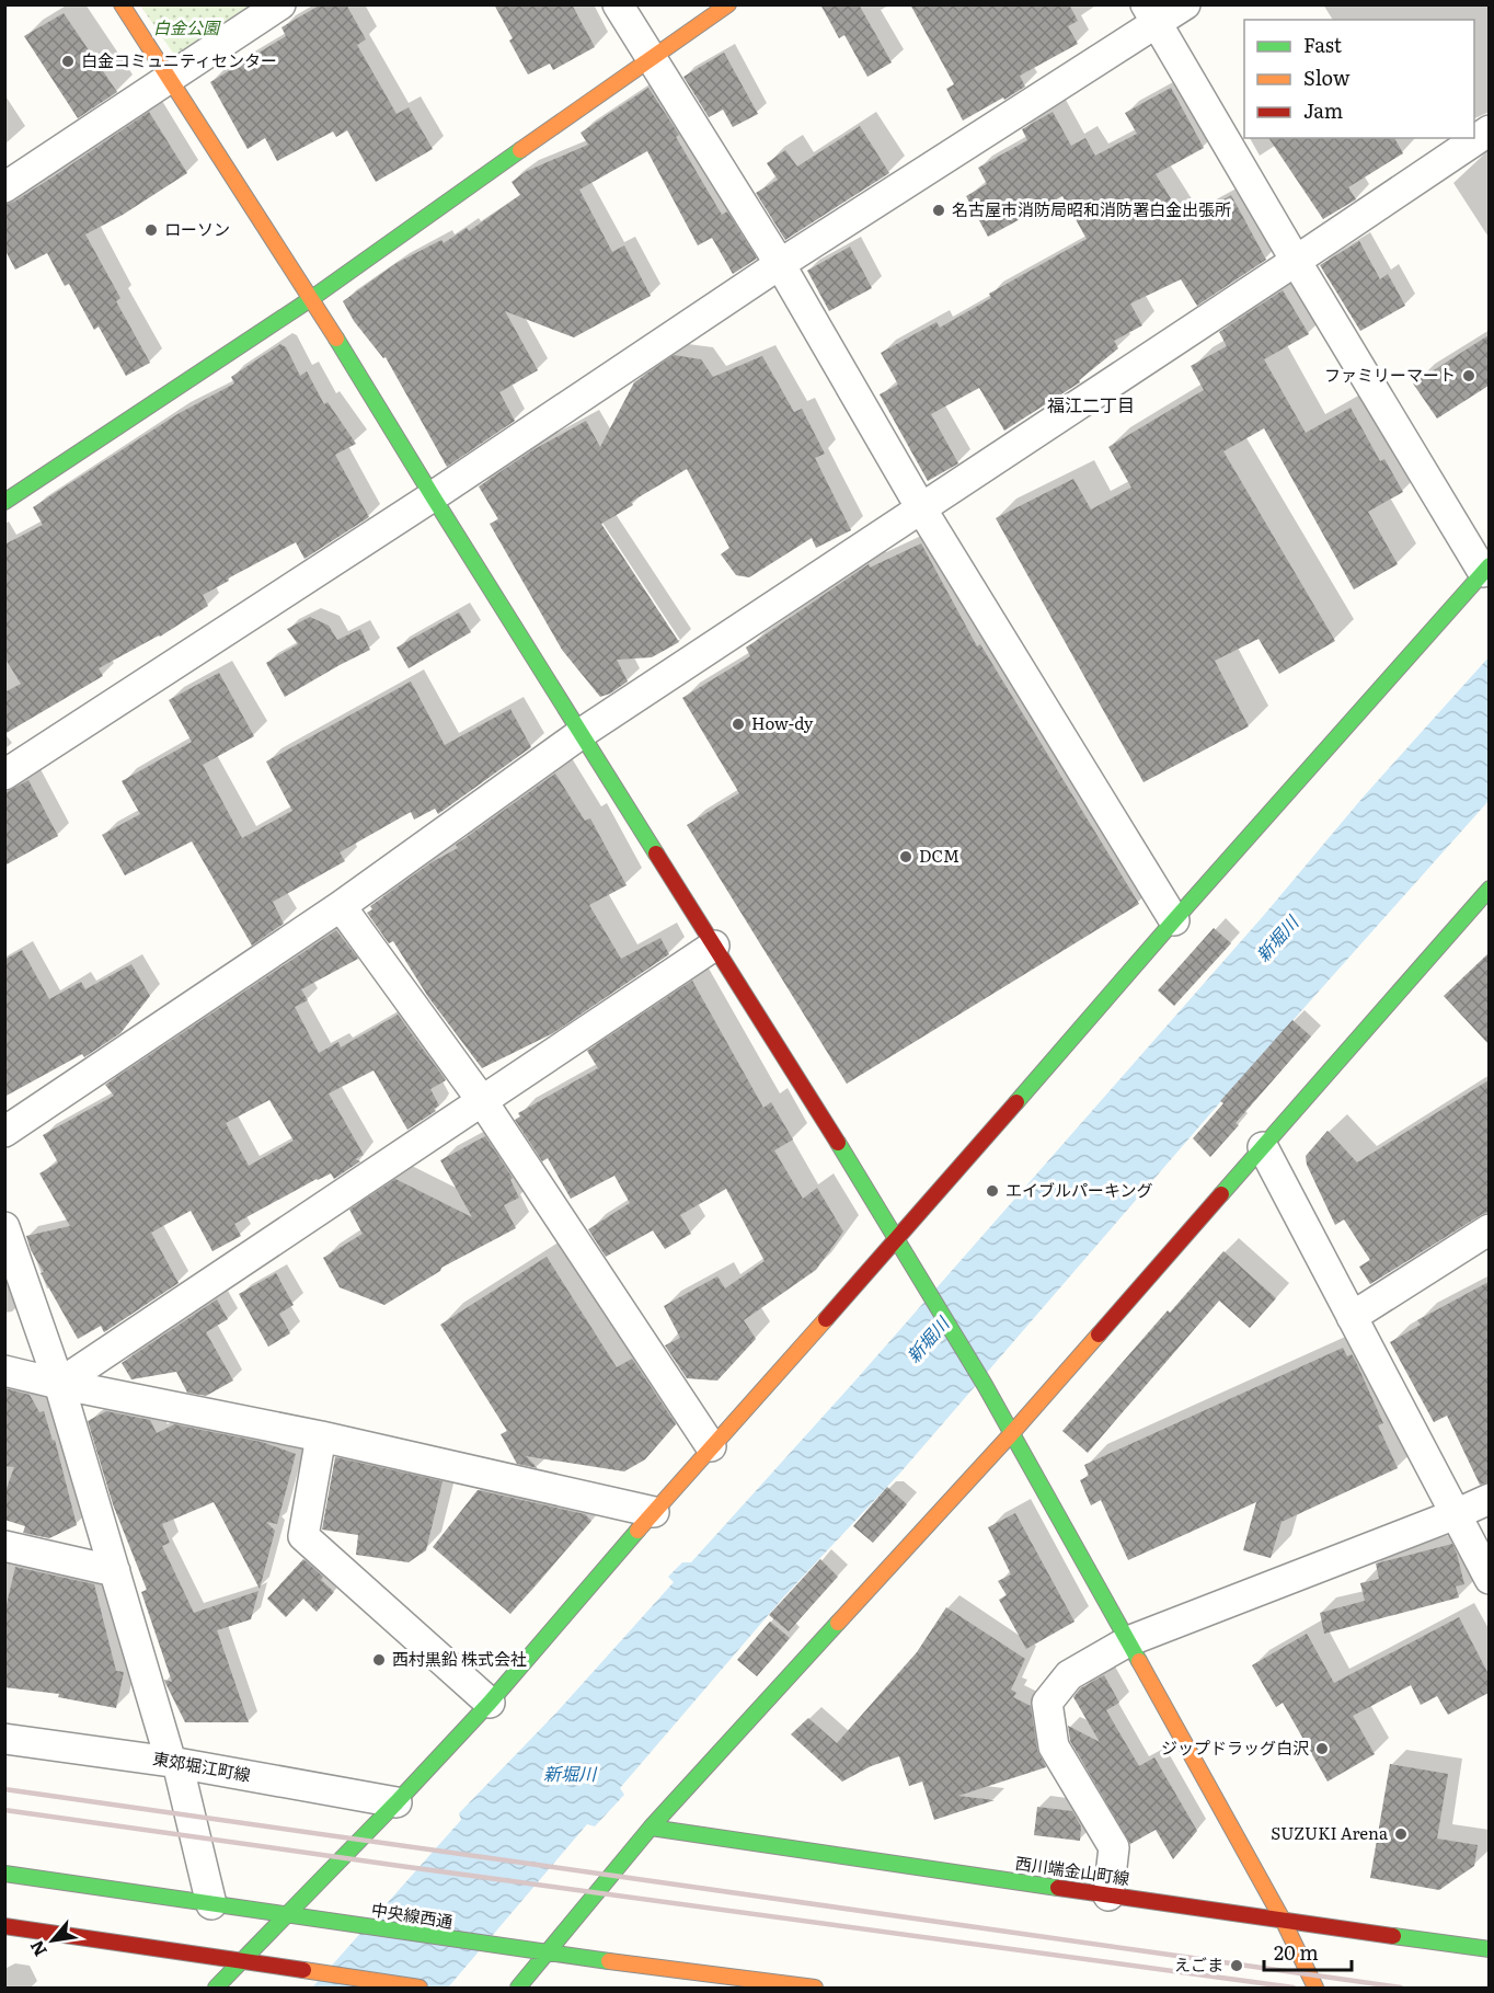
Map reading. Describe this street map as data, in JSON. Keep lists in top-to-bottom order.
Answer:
{
  "streets": {
    "street": ["東郊堀江町線", "西川端金山町線", "中央線西通"]
  },
  "districts": ["福江二丁目"],
  "water": ["新堀川"],
  "parks": ["白金公園"],
  "places": [
    "白金コミュニティセンター",
    "名古屋市消防局昭和消防署白金出張所",
    "ローソン",
    "ファミリーマート",
    "How-dy",
    "DCM",
    "エイブルパーキング",
    "西村黒鉛 株式会社",
    "ジップドラッグ白沢",
    "SUZUKI Arena",
    "えごま"
  ],
  "legend": ["Fast", "Slow", "Jam"],
  "scale_bar": "20 m",
  "north": "bottom left"
}
